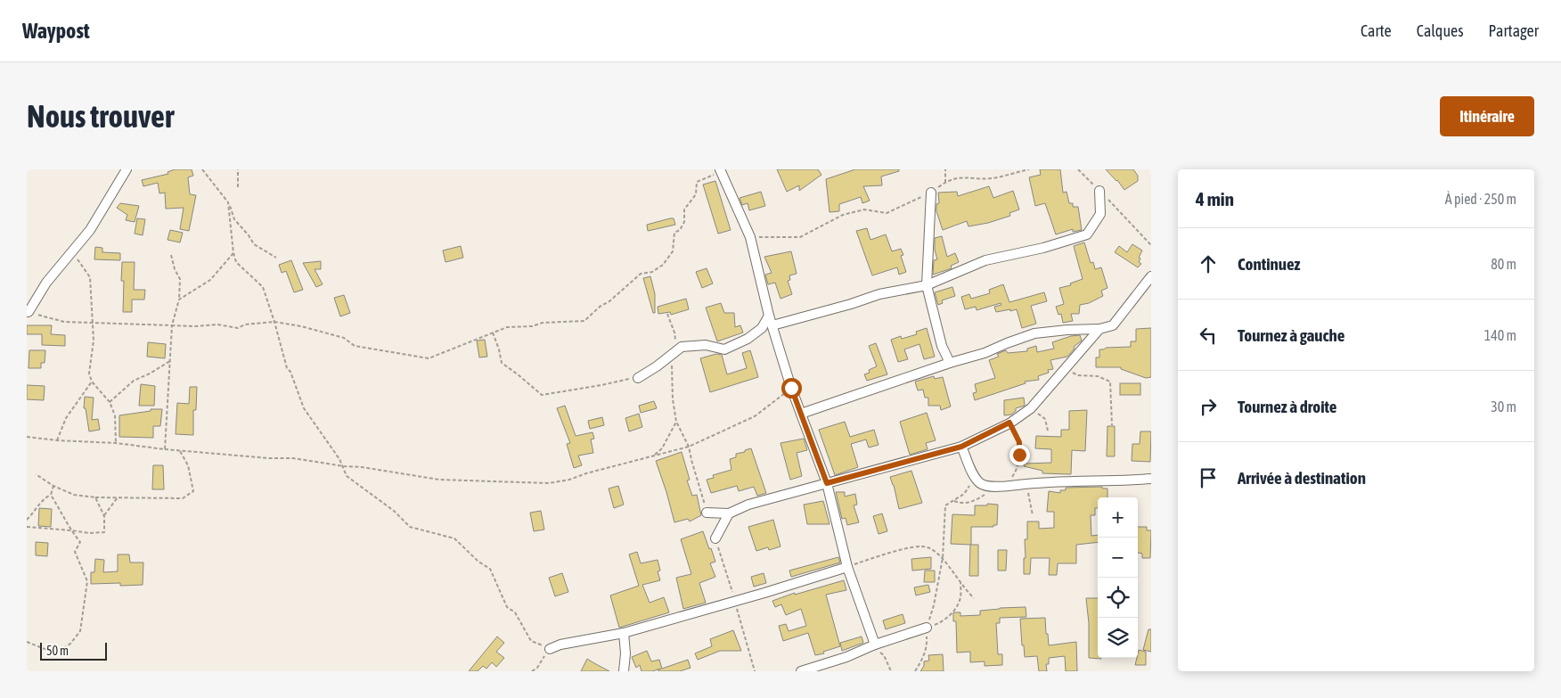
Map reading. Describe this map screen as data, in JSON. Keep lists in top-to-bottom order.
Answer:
{
  "scale_bar": "50 m",
  "page": {
    "header": "Waypost",
    "nav": ["Carte", "Calques", "Partager"],
    "buttons": "Itinéraire",
    "title": "Nous trouver",
    "heading": ["4 min", "À pied · 250 m"],
    "list": [
      ["Continuez", "80 m"],
      ["Tournez à gauche", "140 m"],
      ["Tournez à droite", "30 m"],
      "Arrivée à destination"
    ],
    "map_buttons": ["+", "−"],
    "scale": "50 m"
  }
}
